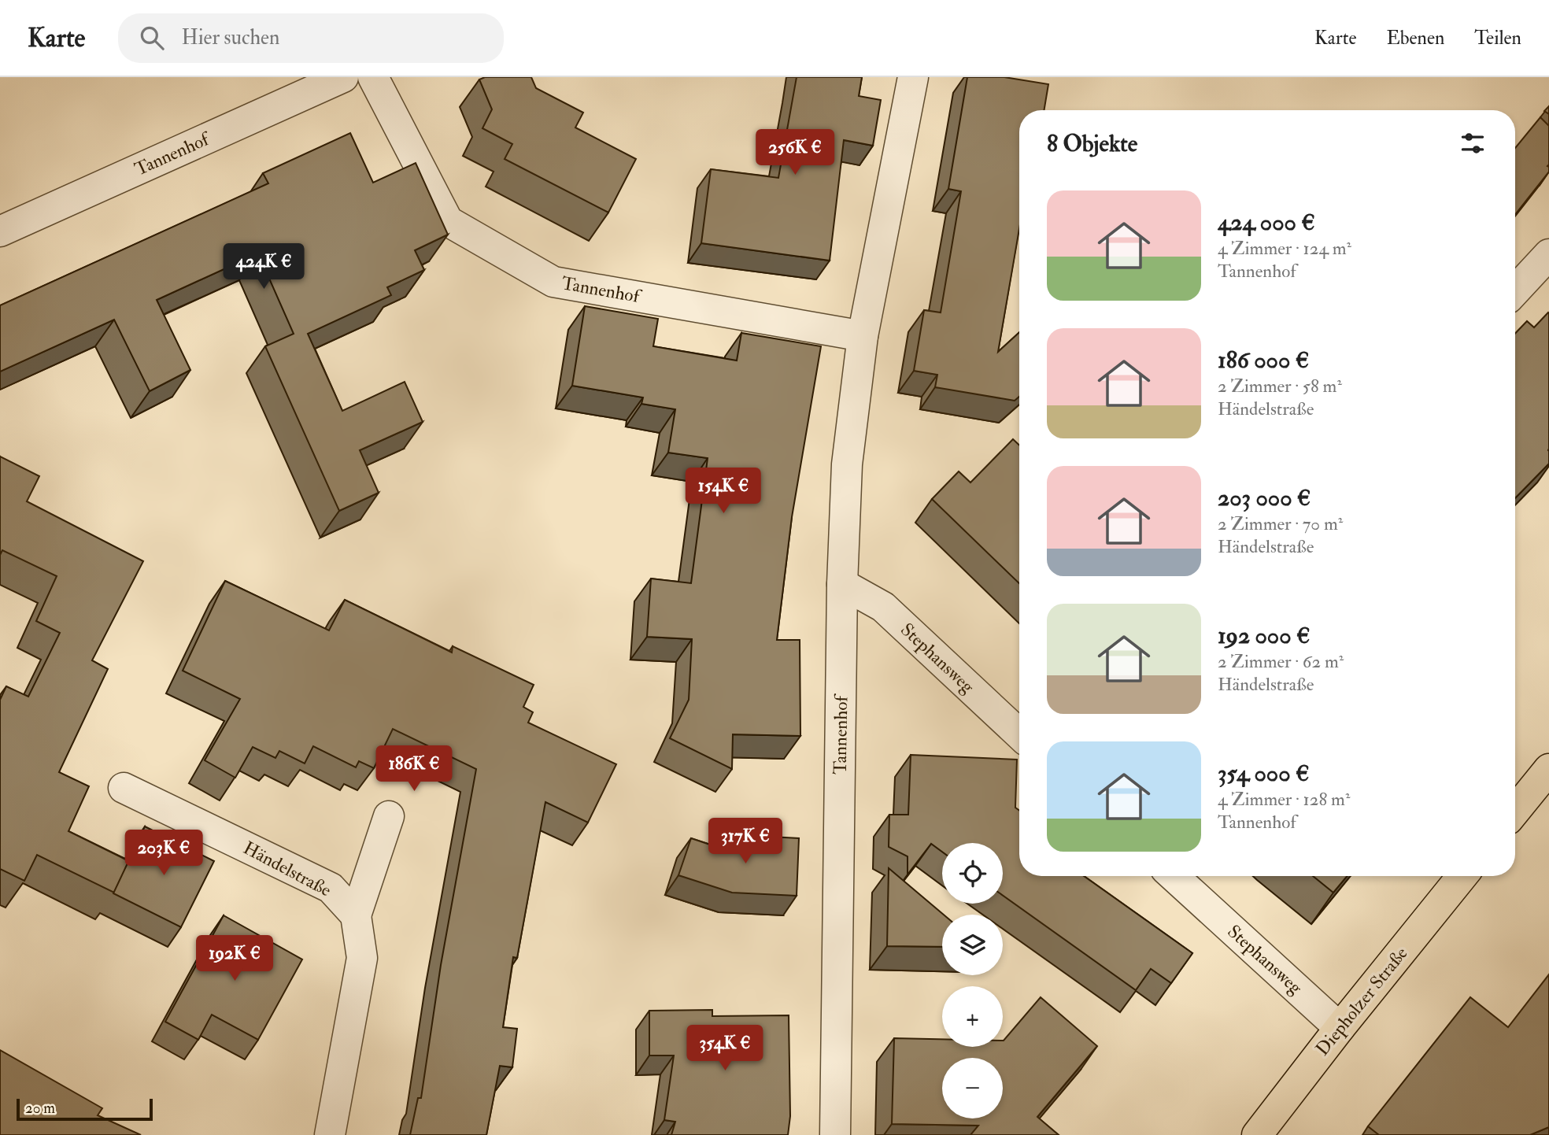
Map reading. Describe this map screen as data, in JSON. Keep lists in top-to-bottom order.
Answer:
{
  "streets": {
    "main road": ["Diepholzer Straße"],
    "street": ["Tannenhof", "Stephansweg", "Händelstraße"]
  },
  "crossings": [
    ["Tannenhof", "Stephansweg"],
    ["Stephansweg", "Diepholzer Straße"]
  ],
  "scale_bar": "20 m",
  "page": {
    "header": "Karte",
    "search": "Hier suchen",
    "nav": ["Karte", "Ebenen", "Teilen"],
    "heading": "8 Objekte",
    "price": [
      "256K €",
      "424K €",
      "154K €",
      "186K €",
      "317K €",
      "203K €",
      "192K €",
      "354K €"
    ],
    "list": [
      {
        "name": "424 000 €",
        "note": "4 Zimmer · 124 m² · Tannenhof"
      },
      {
        "name": "186 000 €",
        "note": "2 Zimmer · 58 m² · Händelstraße"
      },
      {
        "name": "203 000 €",
        "note": "2 Zimmer · 70 m² · Händelstraße"
      },
      {
        "name": "192 000 €",
        "note": "2 Zimmer · 62 m² · Händelstraße"
      },
      {
        "name": "354 000 €",
        "note": "4 Zimmer · 128 m² · Tannenhof"
      }
    ],
    "map_buttons": ["+", "−"],
    "scale": "20 m"
  }
}
